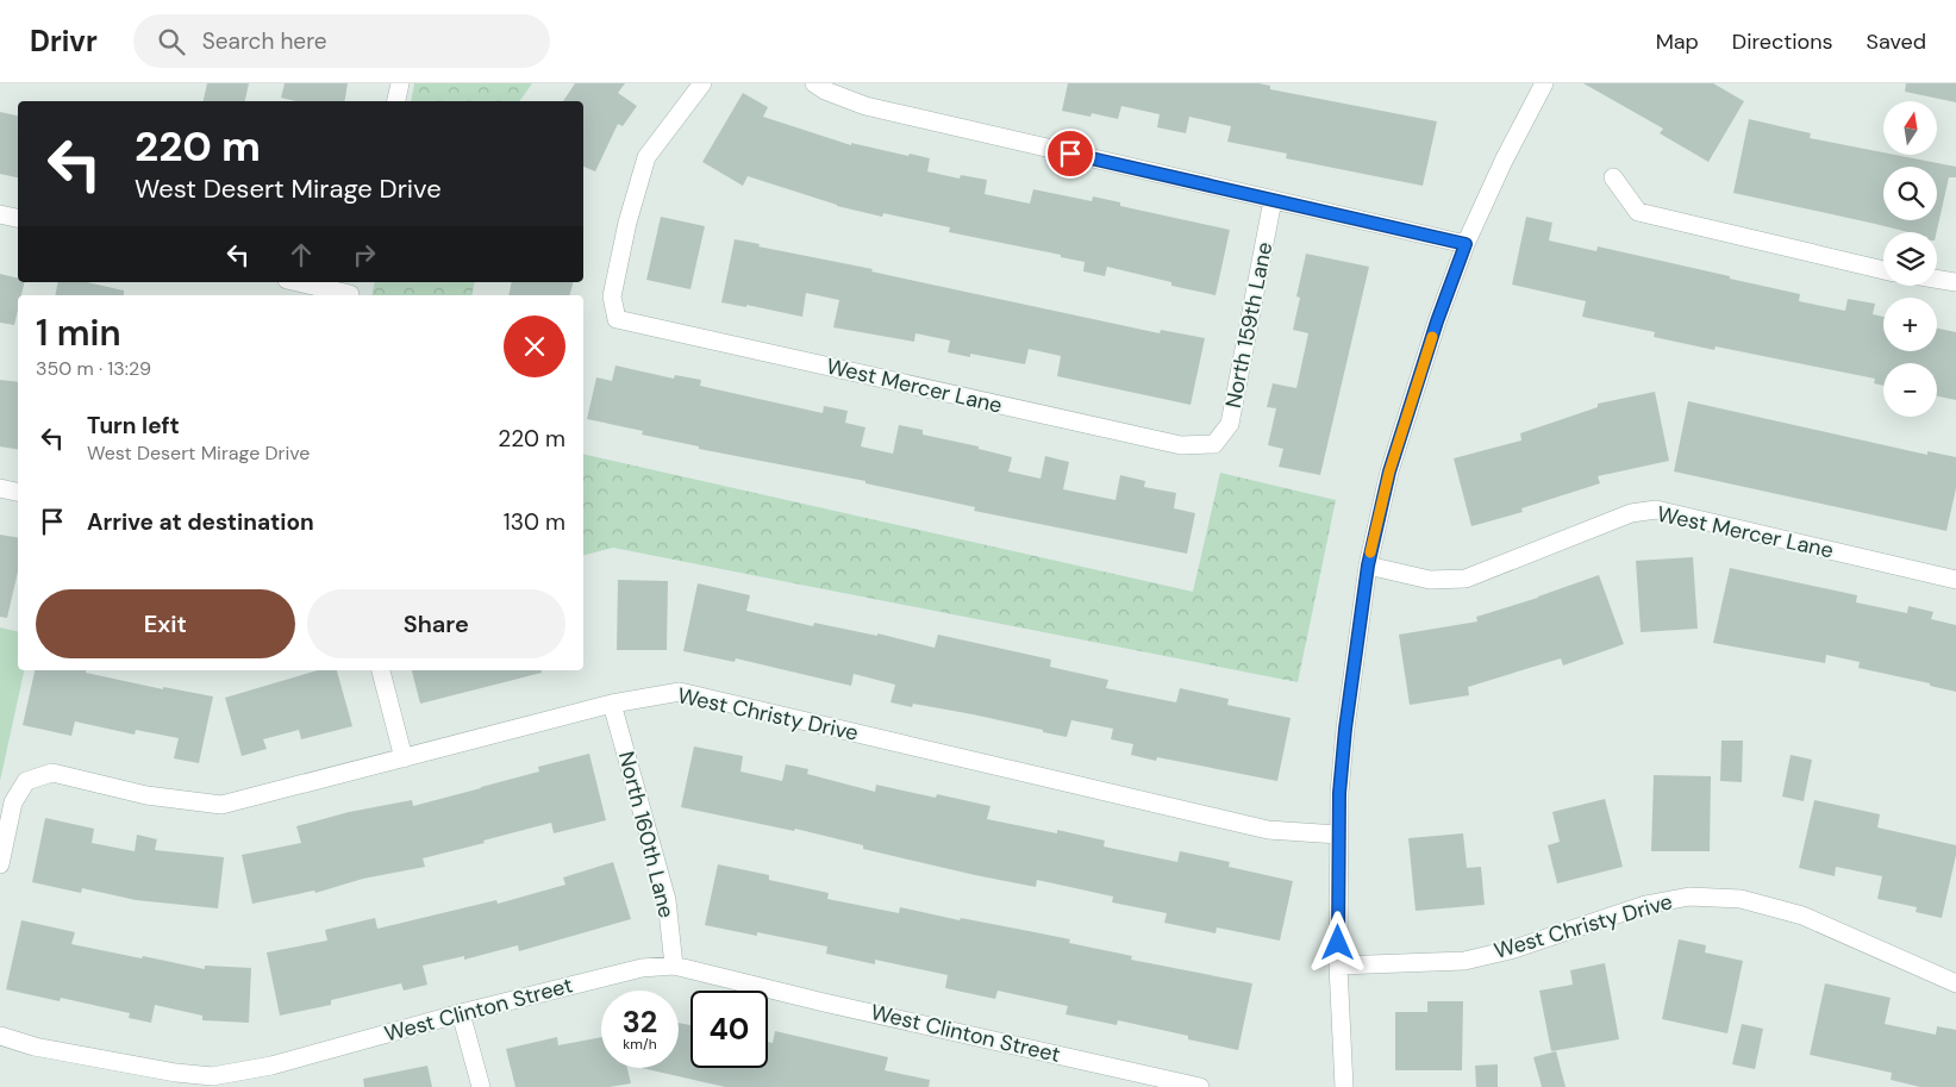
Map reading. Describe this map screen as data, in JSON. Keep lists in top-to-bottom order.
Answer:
{
  "streets": {
    "street": [
      "North 159th Lane",
      "West Mercer Lane",
      "West Christy Drive",
      "North 160th Lane",
      "West Clinton Street"
    ]
  },
  "crossings": [
    ["North 159th Lane", "West Mercer Lane"],
    ["West Christy Drive", "North 160th Lane"],
    ["North 160th Lane", "West Clinton Street"]
  ],
  "north": "top",
  "page": {
    "header": "Drivr",
    "search": "Search here",
    "nav": ["Map", "Directions", "Saved"],
    "map_buttons": ["+", "−"],
    "turn": ["220 m", "West Desert Mirage Drive"],
    "heading": ["1 min", "350 m · 13:29"],
    "list": [
      {
        "name": "Turn left",
        "note": "West Desert Mirage Drive",
        "value": "220 m"
      },
      {
        "name": "Arrive at destination",
        "value": "130 m"
      }
    ],
    "buttons": ["Exit", "Share"],
    "speed": "32 km/h",
    "limit": "40"
  }
}
